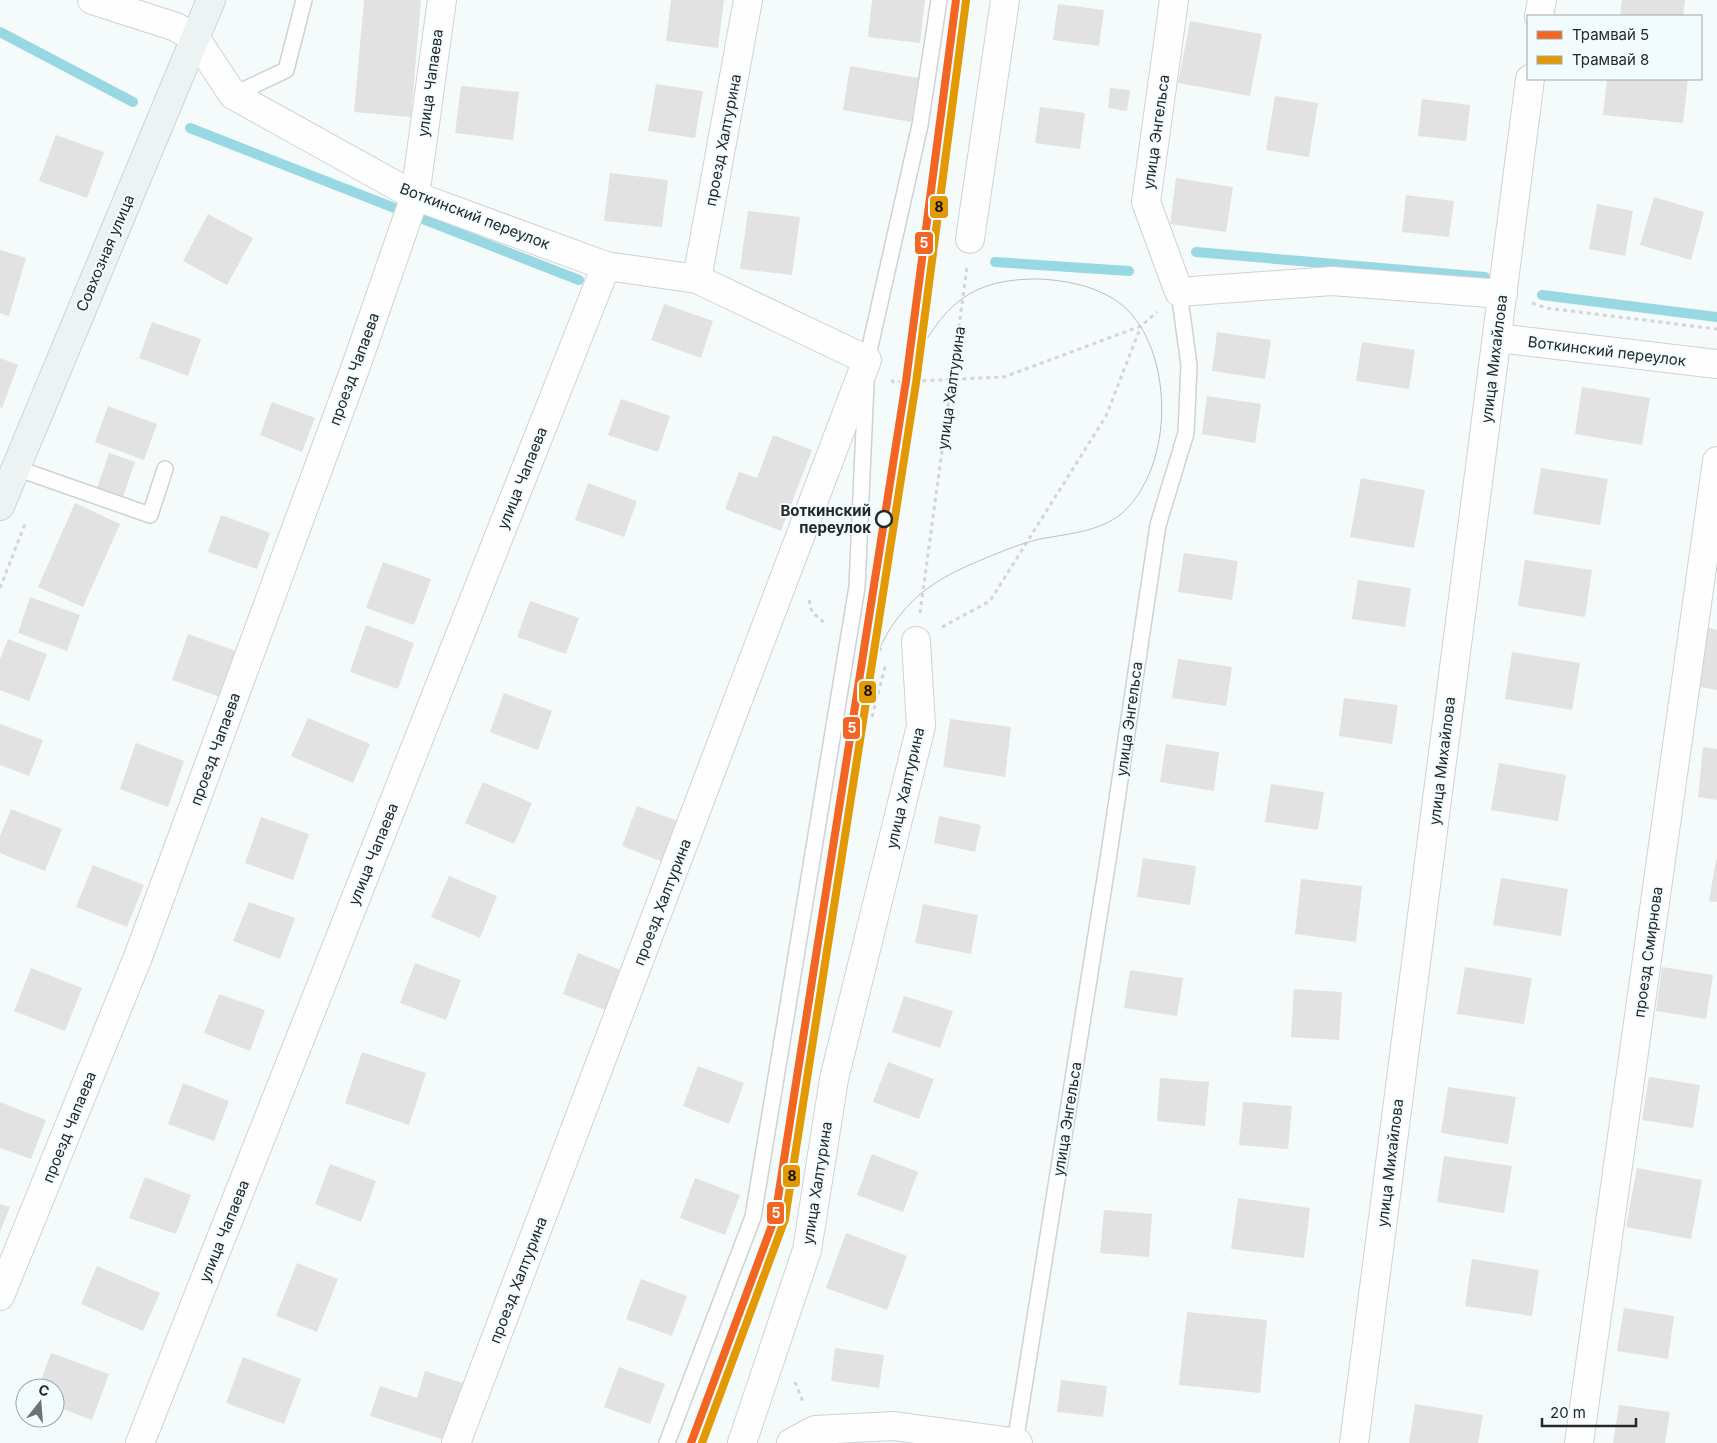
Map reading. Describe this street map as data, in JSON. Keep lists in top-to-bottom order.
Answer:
{
  "streets": {
    "street": [
      "улица Чапаева",
      "улица Энгельса",
      "проезд Халтурина",
      "Воткинский переулок",
      "Совхозная улица",
      "улица Михайлова",
      "проезд Чапаева",
      "улица Халтурина",
      "проезд Смирнова"
    ]
  },
  "crossings": [
    ["улица Чапаева", "Воткинский переулок"],
    ["улица Чапаева", "проезд Чапаева"],
    ["проезд Халтурина", "Воткинский переулок"],
    ["Воткинский переулок", "Совхозная улица"],
    ["Воткинский переулок", "улица Михайлова"],
    ["Воткинский переулок", "проезд Чапаева"]
  ],
  "places": ["Воткинский переулок"],
  "lines": ["tram line 5", "tram line 8"],
  "legend": ["Трамвай 5", "Трамвай 8"],
  "scale_bar": "20 m",
  "north": "top"
}
